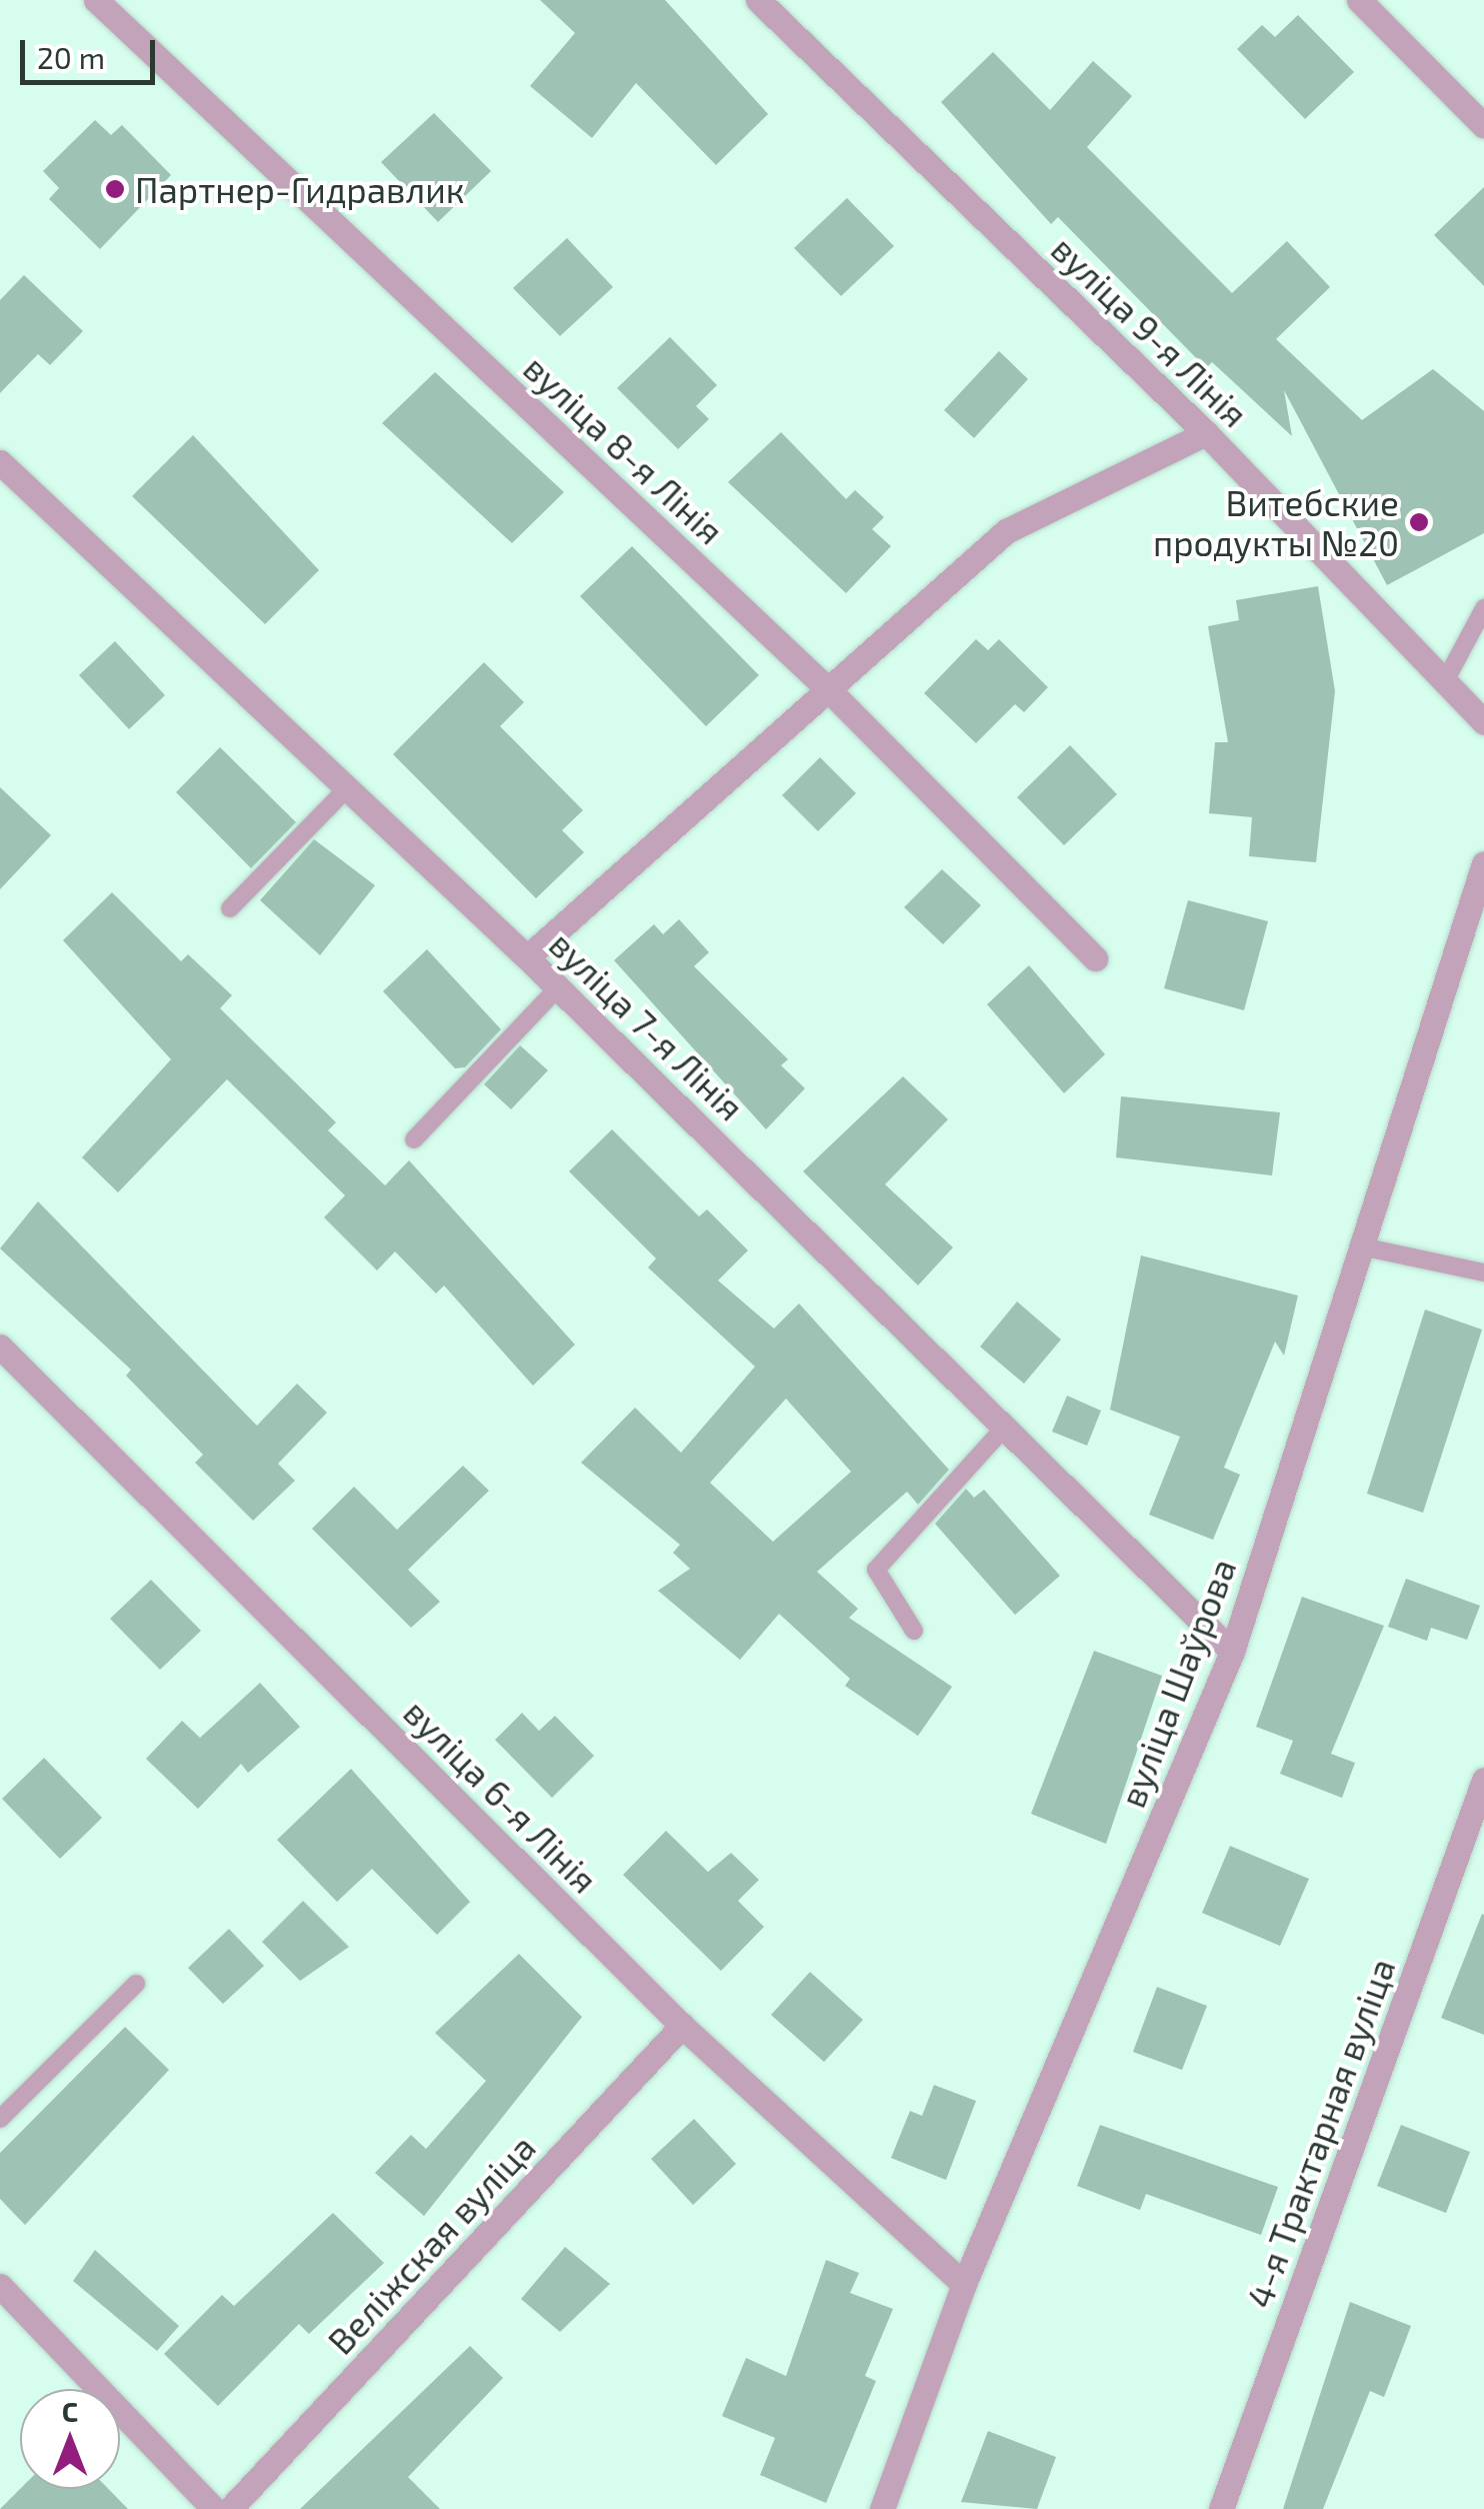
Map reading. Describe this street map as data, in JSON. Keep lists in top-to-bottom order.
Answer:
{
  "streets": {
    "street": [
      "вуліца 9-я Лінія",
      "вуліца 8-я Лінія",
      "вуліца 7-я Лінія",
      "вуліца Шаўрова",
      "вуліца 6-я Лінія",
      "4-я Трактарная вуліца",
      "Веліжская вуліца"
    ]
  },
  "crossings": [
    ["вуліца 7-я Лінія", "вуліца Шаўрова"],
    ["вуліца Шаўрова", "вуліца 6-я Лінія"],
    ["вуліца 6-я Лінія", "Веліжская вуліца"]
  ],
  "places": ["Партнер-Гидравлик", "Витебские продукты №20"],
  "scale_bar": "20 m",
  "north": "top"
}
